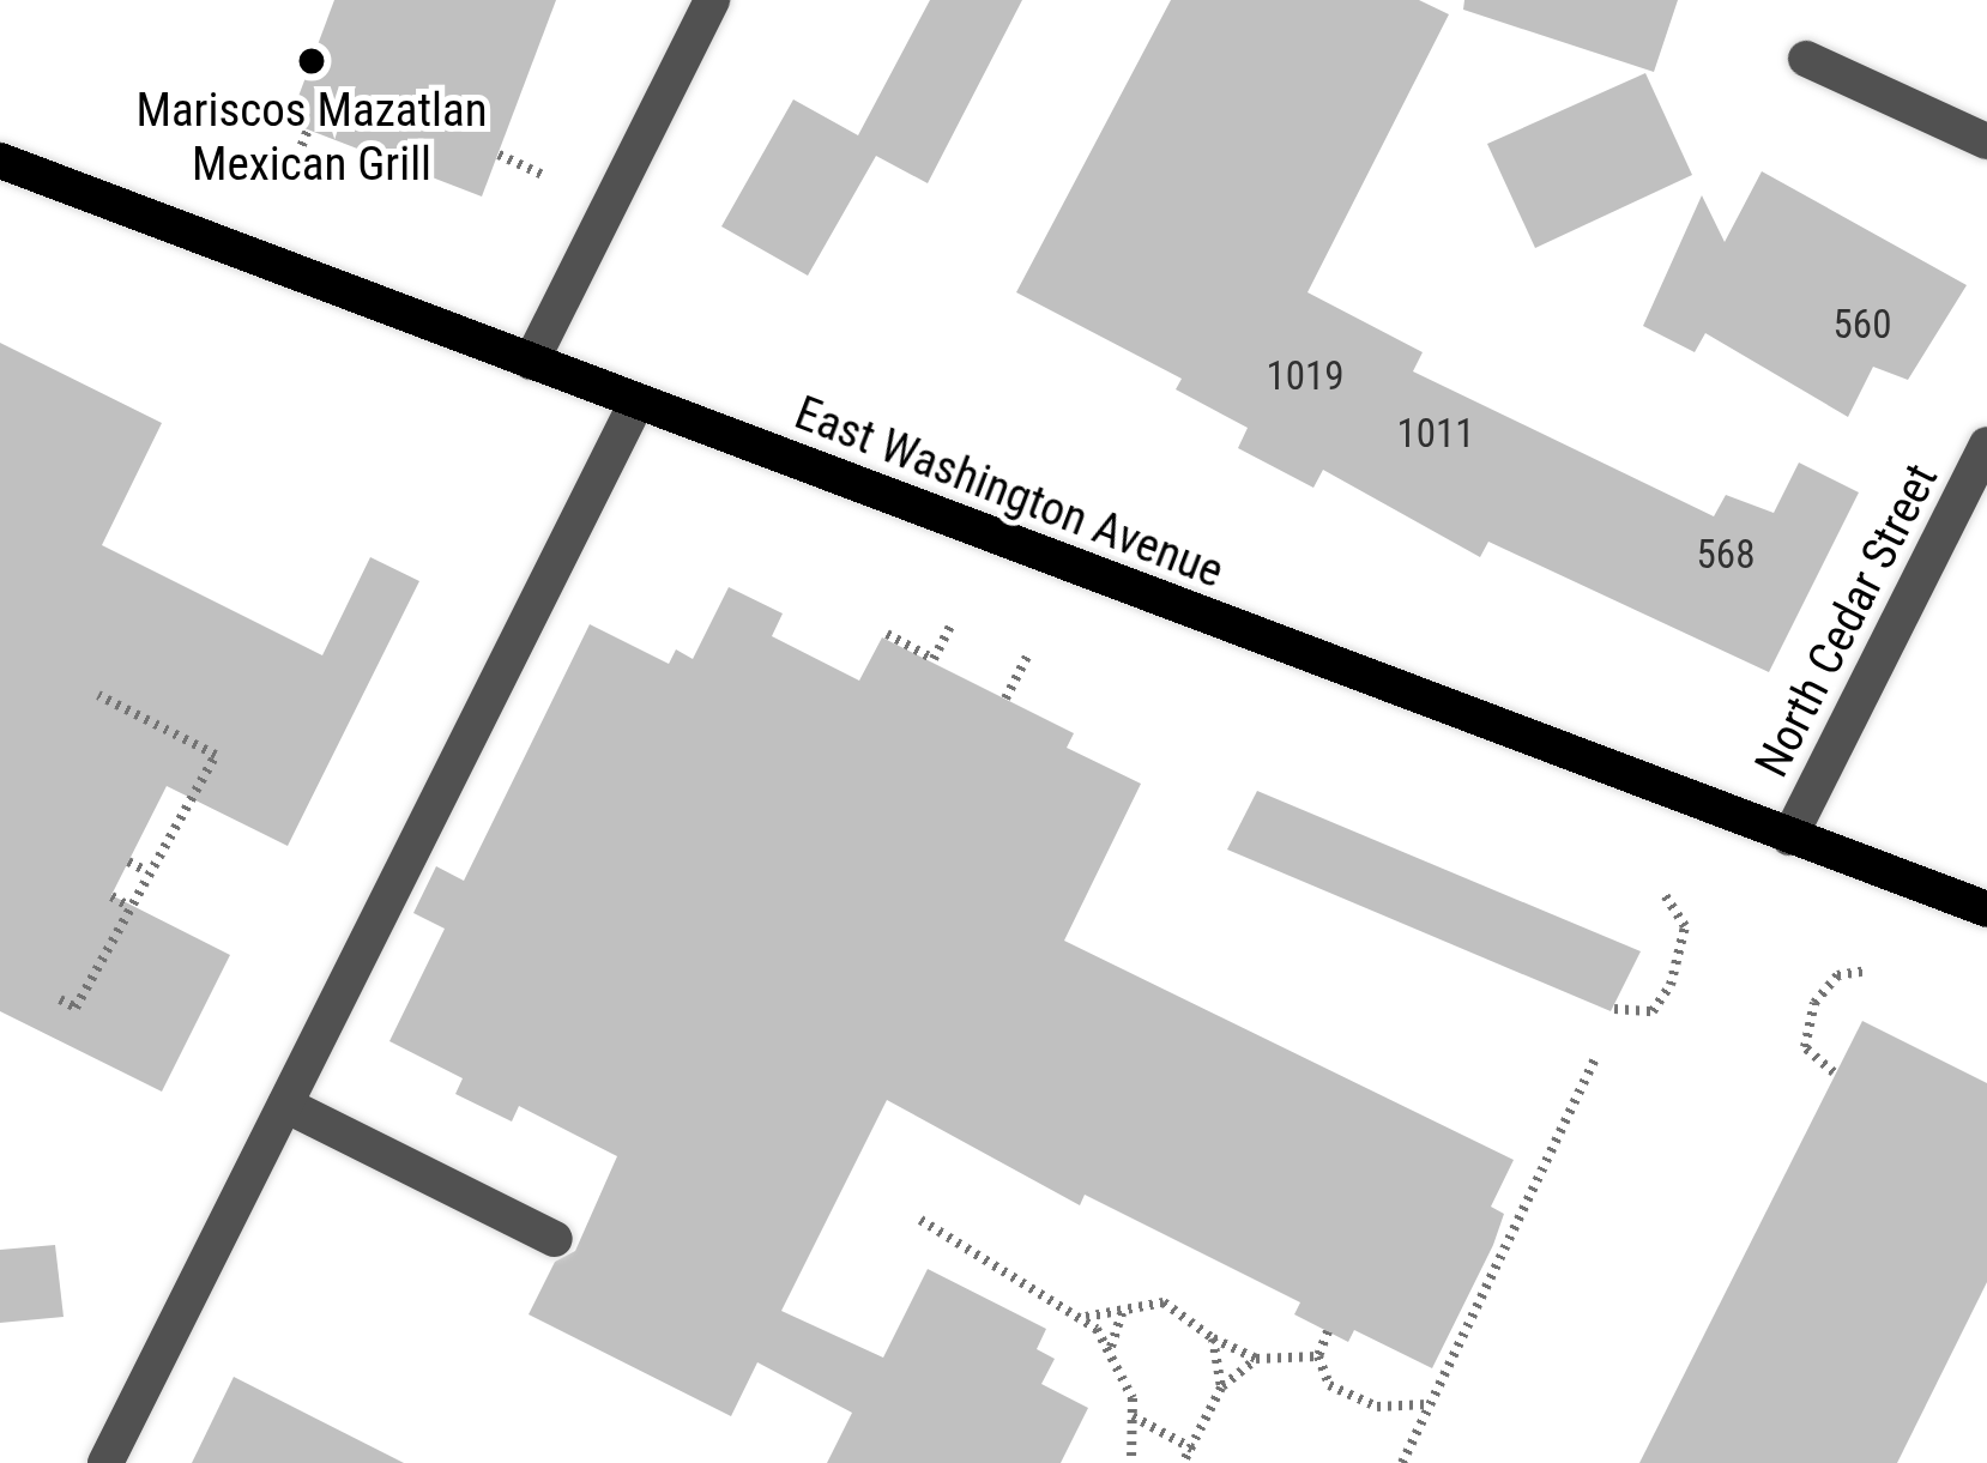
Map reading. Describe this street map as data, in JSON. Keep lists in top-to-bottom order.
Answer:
{
  "streets": {
    "main road": ["East Washington Avenue"],
    "street": ["North Cedar Street"]
  },
  "crossings": [
    ["East Washington Avenue", "North Cedar Street"]
  ],
  "places": ["Mariscos Mazatlan Mexican Grill"],
  "house_numbers": [
    "560",
    "1019",
    "1011",
    "568"
  ]
}
